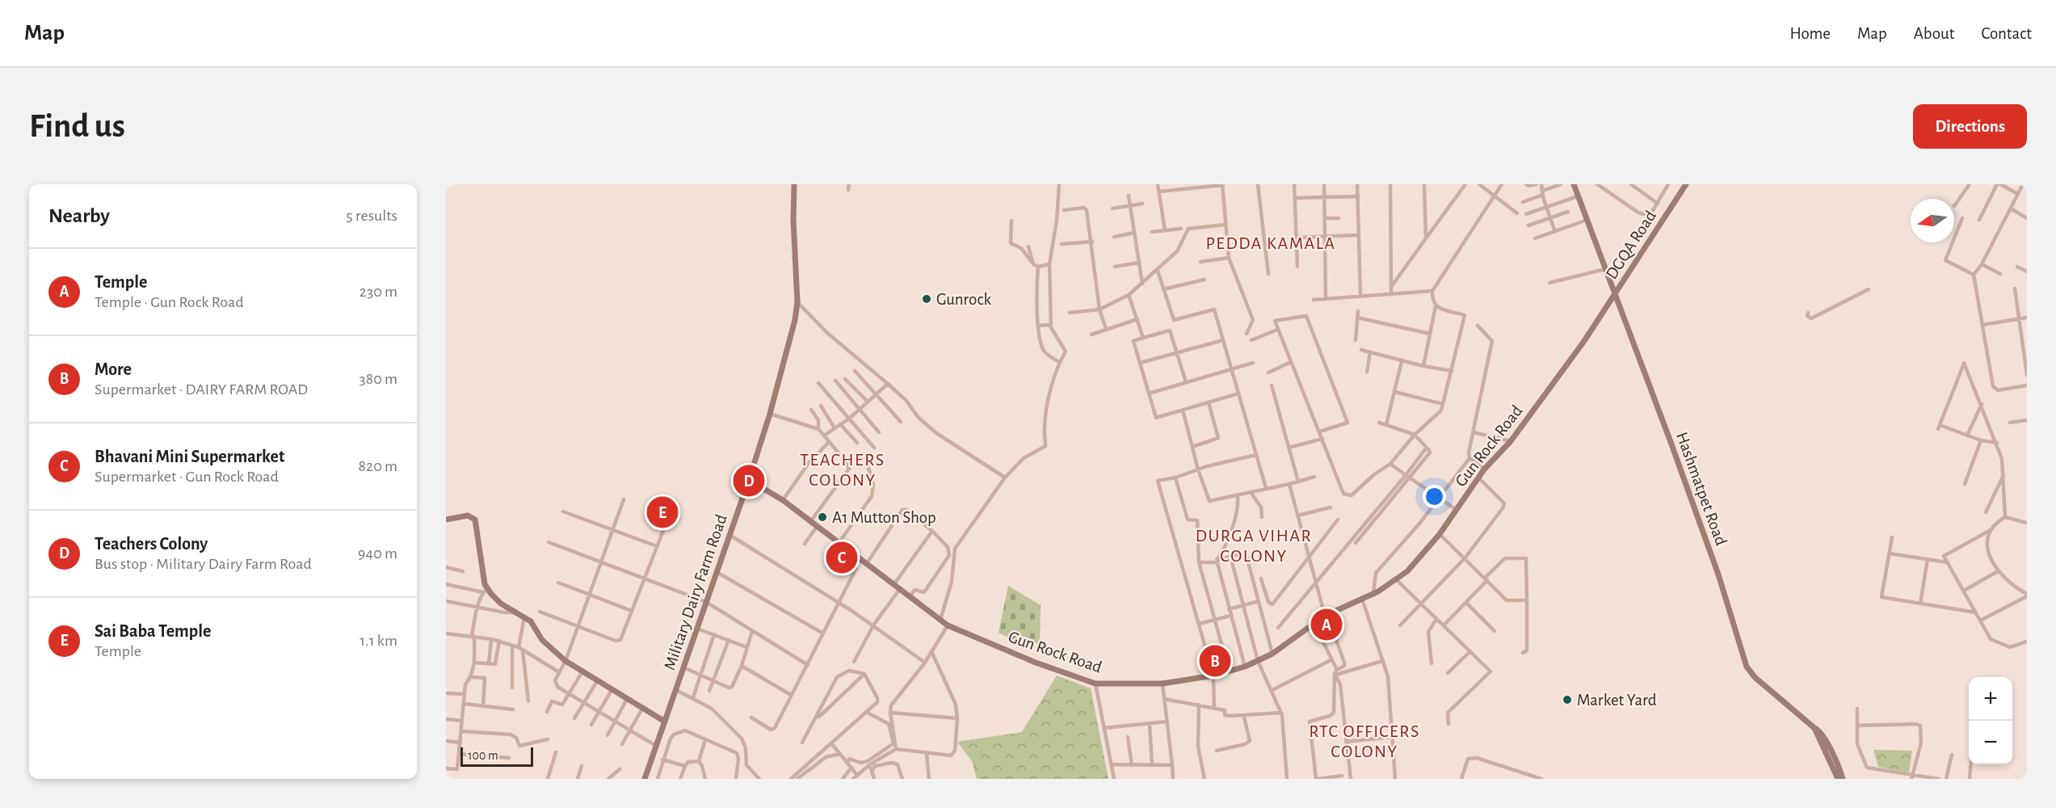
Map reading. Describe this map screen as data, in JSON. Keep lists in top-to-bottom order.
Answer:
{
  "streets": {
    "main road": [
      "DGQA Road",
      "Gun Rock Road",
      "Hashmatpet Road",
      "Military Dairy Farm Road"
    ]
  },
  "crossings": [
    ["DGQA Road", "Gun Rock Road"],
    ["DGQA Road", "Hashmatpet Road"],
    ["Gun Rock Road", "Hashmatpet Road"],
    ["Gun Rock Road", "Military Dairy Farm Road"]
  ],
  "districts": [
    "PEDDA KAMALA",
    "TEACHERS COLONY",
    "DURGA VIHAR COLONY",
    "RTC OFFICERS COLONY"
  ],
  "places": ["Gunrock", "A1 Mutton Shop", "Market Yard"],
  "scale_bar": "100 m",
  "north": "left",
  "page": {
    "header": "Map",
    "nav": [
      "Home",
      "Map",
      "About",
      "Contact"
    ],
    "buttons": "Directions",
    "title": "Find us",
    "heading": ["Nearby", "5 results"],
    "list": [
      {
        "mark": "A",
        "name": "Temple",
        "note": "Temple · Gun Rock Road",
        "value": "230 m"
      },
      {
        "mark": "B",
        "name": "More",
        "note": "Supermarket · DAIRY FARM ROAD",
        "value": "380 m"
      },
      {
        "mark": "C",
        "name": "Bhavani Mini Supermarket",
        "note": "Supermarket · Gun Rock Road",
        "value": "820 m"
      },
      {
        "mark": "D",
        "name": "Teachers Colony",
        "note": "Bus stop · Military Dairy Farm Road",
        "value": "940 m"
      },
      {
        "mark": "E",
        "name": "Sai Baba Temple",
        "note": "Temple",
        "value": "1.1 km"
      }
    ],
    "pins": [
      "D",
      "E",
      "C",
      "A",
      "B"
    ],
    "map_buttons": ["+", "−"],
    "scale": "100 m"
  }
}
